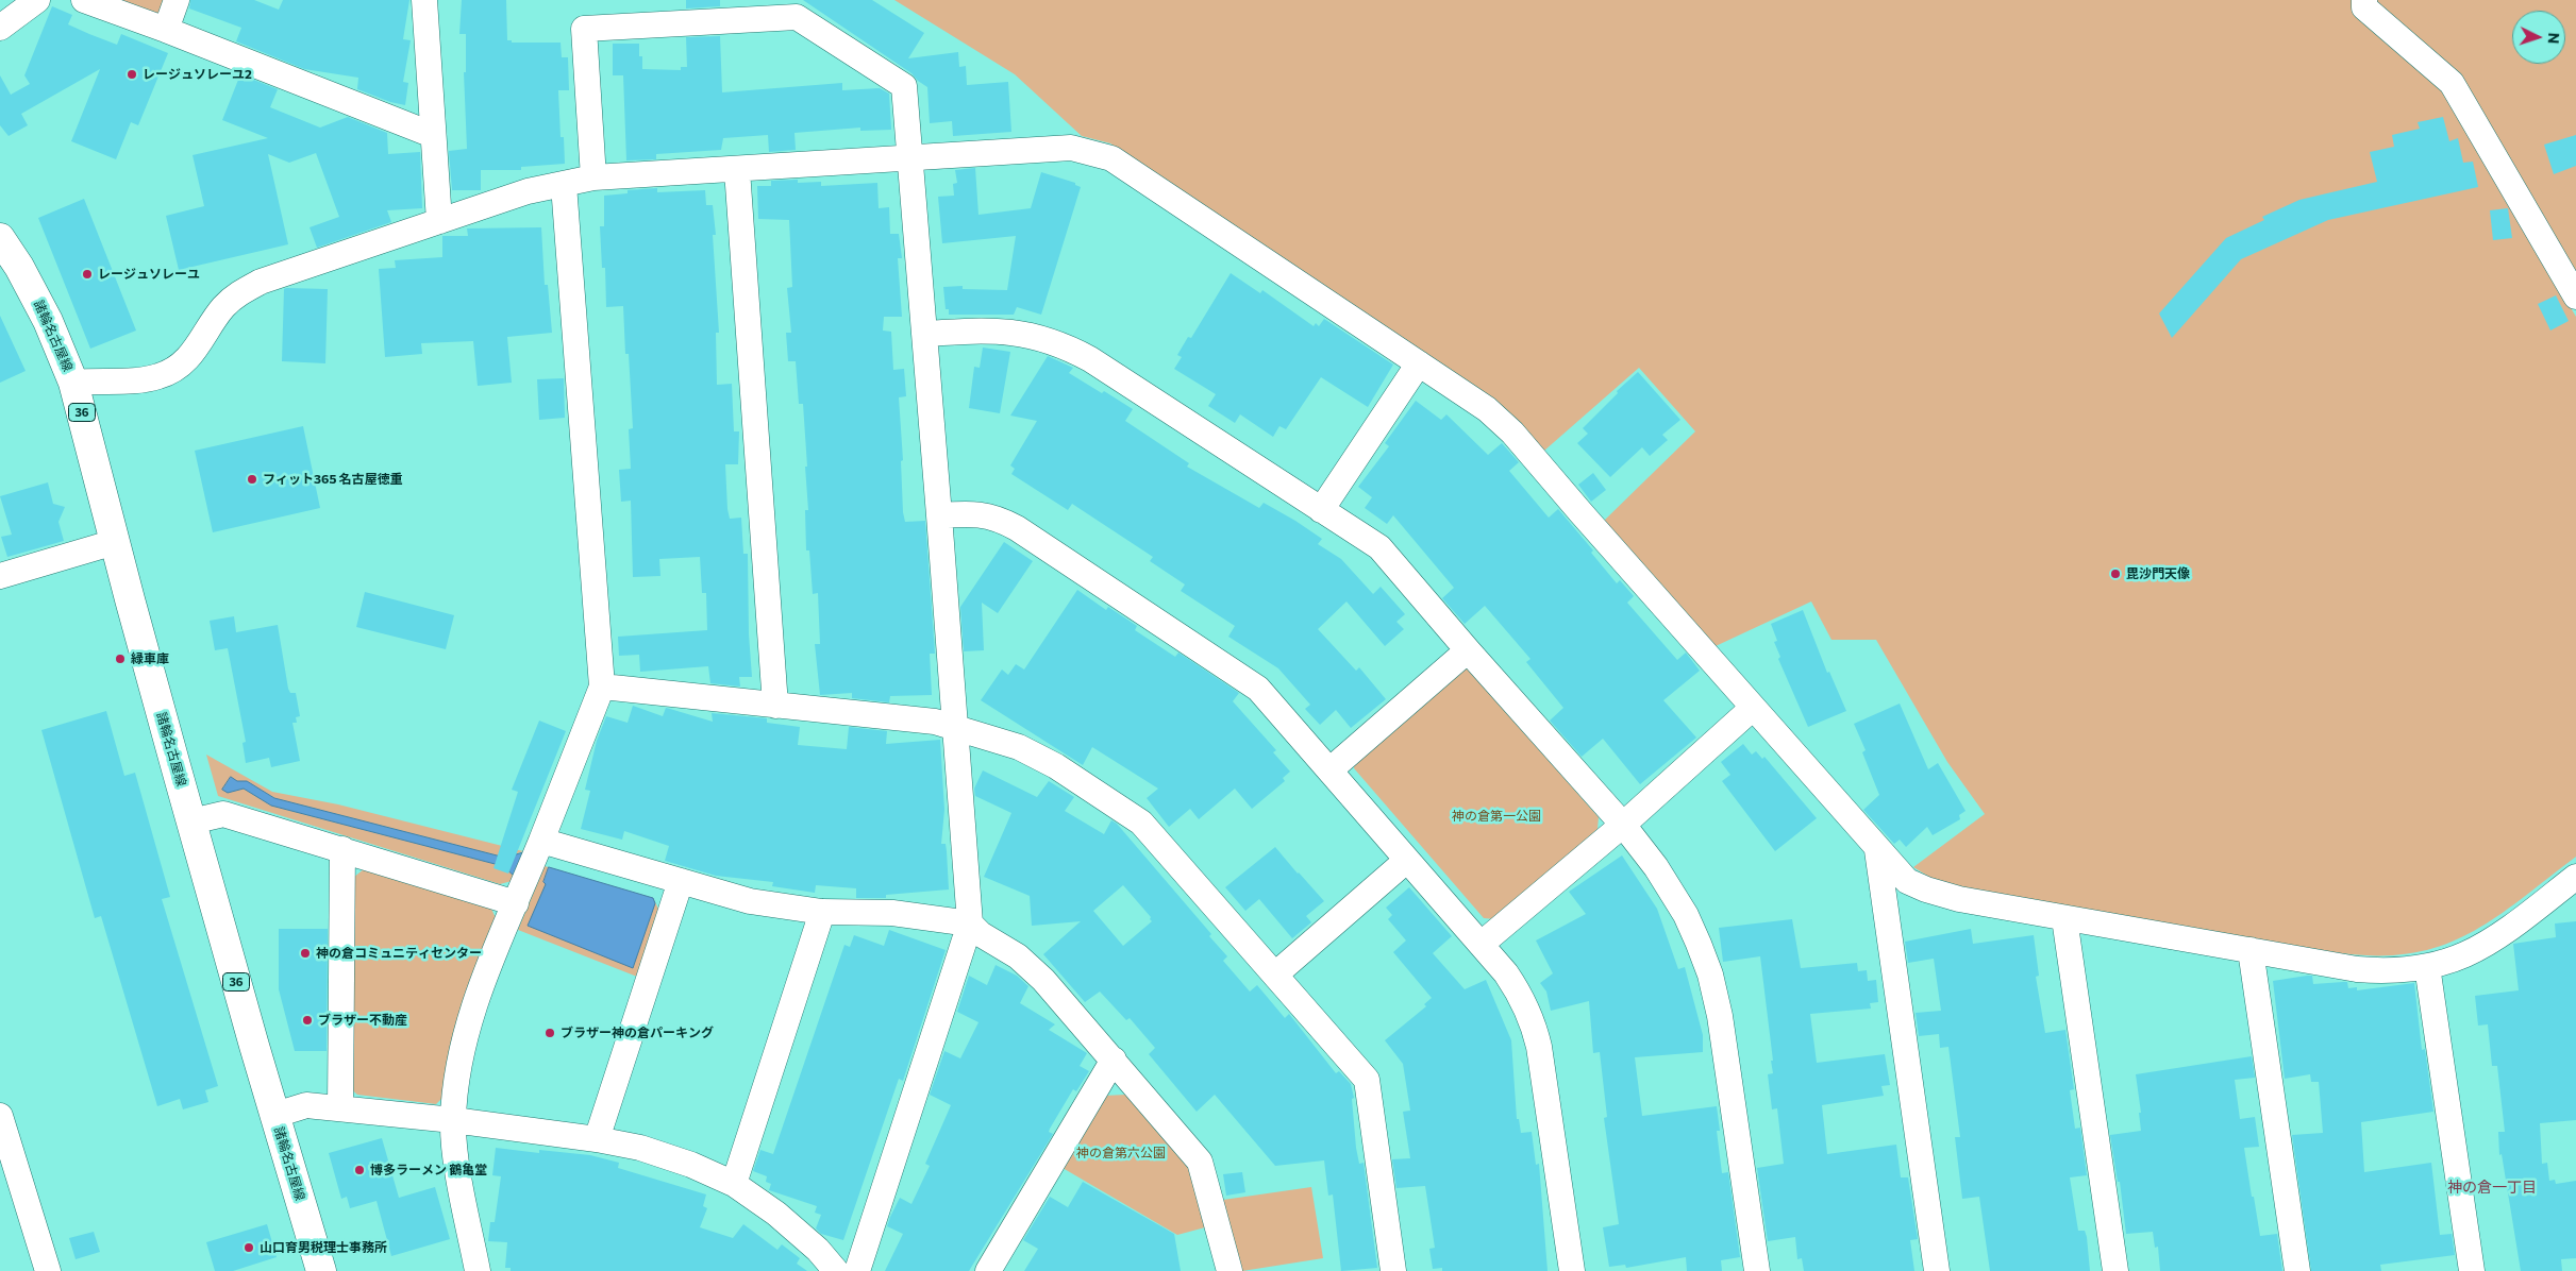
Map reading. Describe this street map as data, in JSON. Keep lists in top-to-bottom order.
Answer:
{
  "streets": {
    "main road": ["諸輪名古屋線", "36"]
  },
  "districts": ["神の倉一丁目"],
  "parks": ["神の倉第一公園", "神の倉第六公園"],
  "places": [
    "レージュソレーユ2",
    "レージュソレーユ",
    "フィット365 名古屋徳重",
    "毘沙門天像",
    "緑車庫",
    "神の倉コミュニティセンター",
    "ブラザー不動産",
    "ブラザー神の倉パーキング",
    "博多ラーメン 鶴亀堂",
    "山口育男税理士事務所"
  ],
  "north": "right"
}
